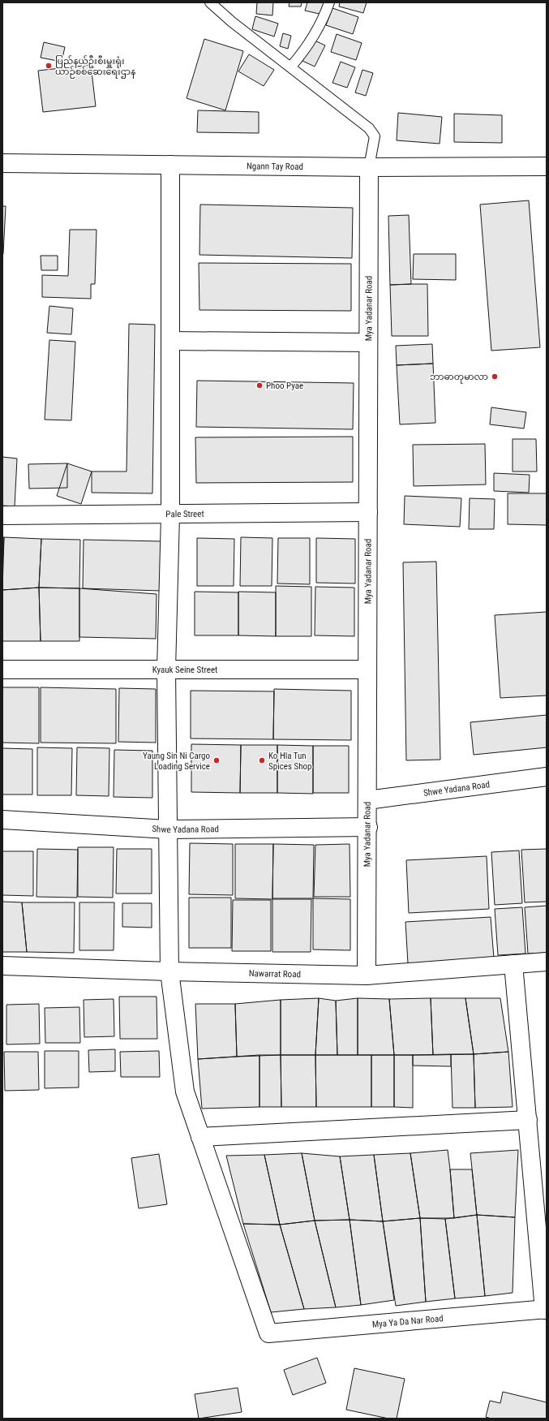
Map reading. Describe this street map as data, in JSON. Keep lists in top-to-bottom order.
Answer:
{
  "streets": {
    "street": [
      "Ngann Tay Road",
      "Mya Yadanar Road",
      "Pale Street",
      "Kyauk Seine Street",
      "Shwe Yadana Road",
      "Nawarrat Road",
      "Mya Ya Da Nar Road"
    ]
  },
  "crossings": [
    ["Ngann Tay Road", "Mya Yadanar Road"],
    ["Mya Yadanar Road", "Pale Street"],
    ["Mya Yadanar Road", "Kyauk Seine Street"],
    ["Mya Yadanar Road", "Shwe Yadana Road"],
    ["Mya Yadanar Road", "Nawarrat Road"]
  ],
  "places": [
    "ပြည်နယ်ဦးစီးမှူးရုံး ယာဉ်စစ်ဆေးရေးဌာန",
    "ဘာဓာတုမာလာ",
    "Phoo Pyae",
    "Yaung Sin Ni Cargo Loading Service",
    "Ko Hla Tun Spices Shop"
  ]
}
